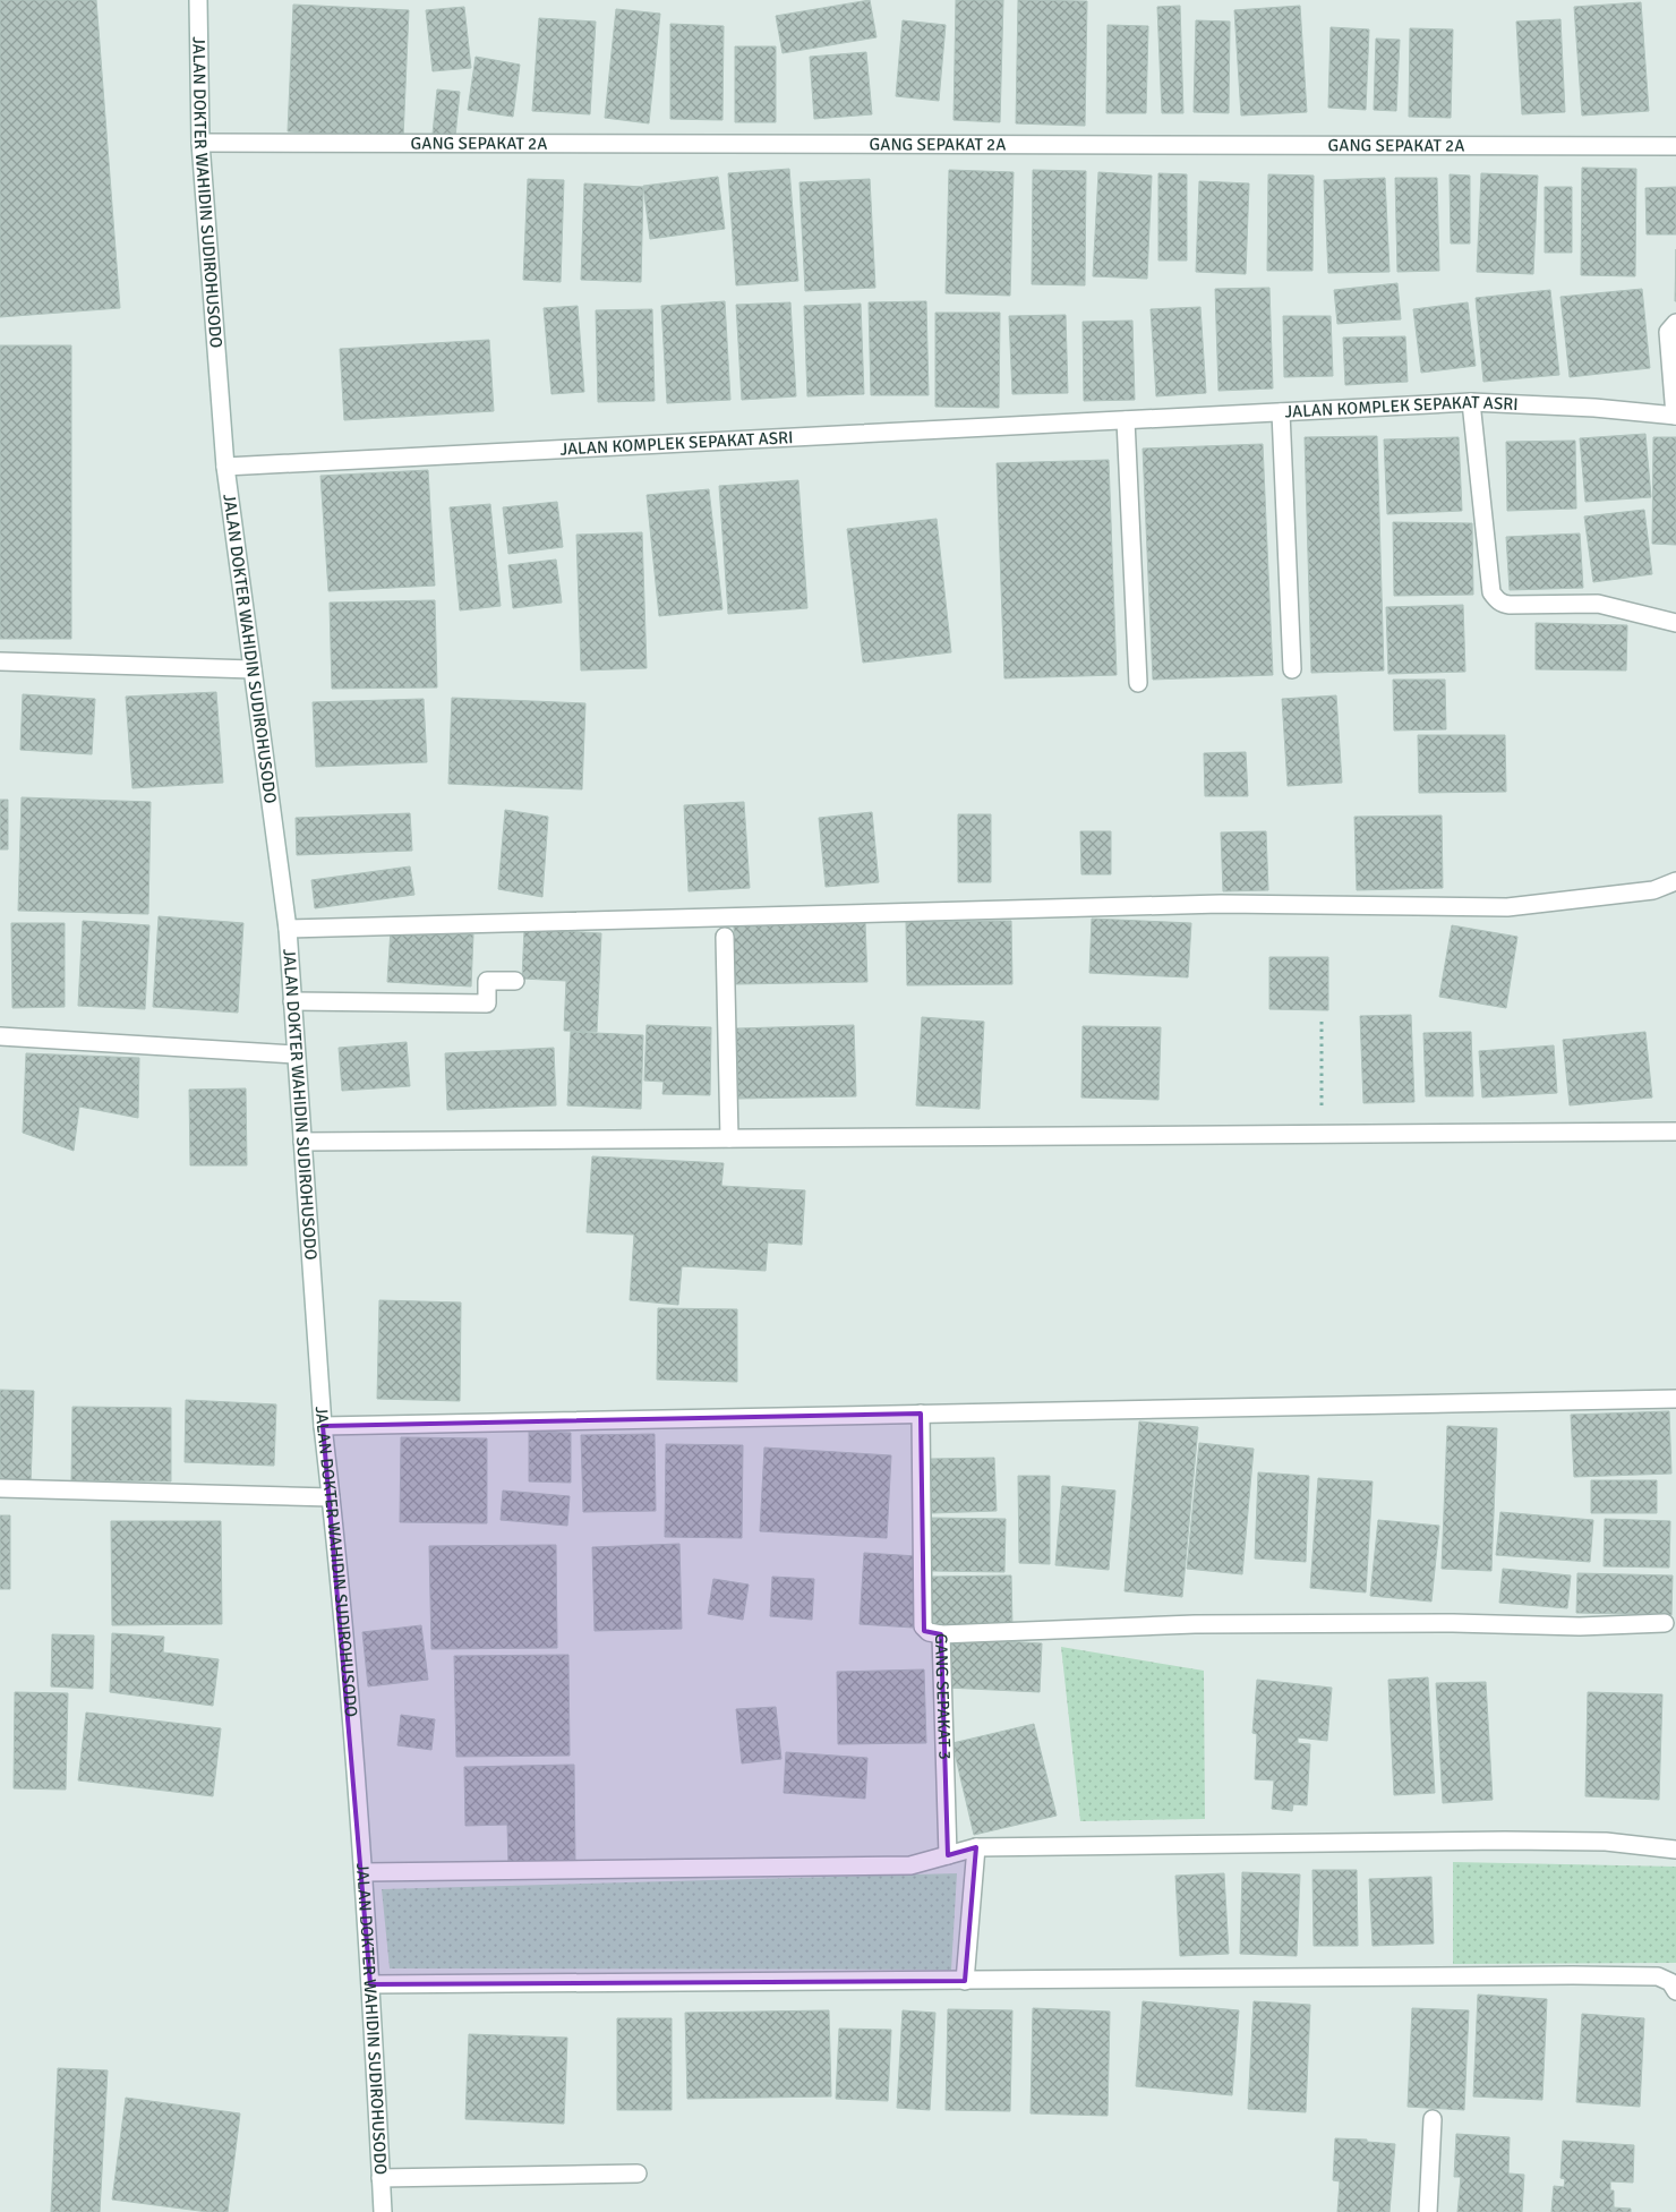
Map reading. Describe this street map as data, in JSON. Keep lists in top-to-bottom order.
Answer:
{
  "streets": {
    "street": [
      "GANG SEPAKAT 2A",
      "JALAN DOKTER WAHIDIN SUDIROHUSODO",
      "JALAN KOMPLEK SEPAKAT ASRI",
      "GANG SEPAKAT 3"
    ]
  },
  "crossings": [
    ["GANG SEPAKAT 2A", "JALAN DOKTER WAHIDIN SUDIROHUSODO"],
    ["JALAN DOKTER WAHIDIN SUDIROHUSODO", "JALAN KOMPLEK SEPAKAT ASRI"]
  ]
}
